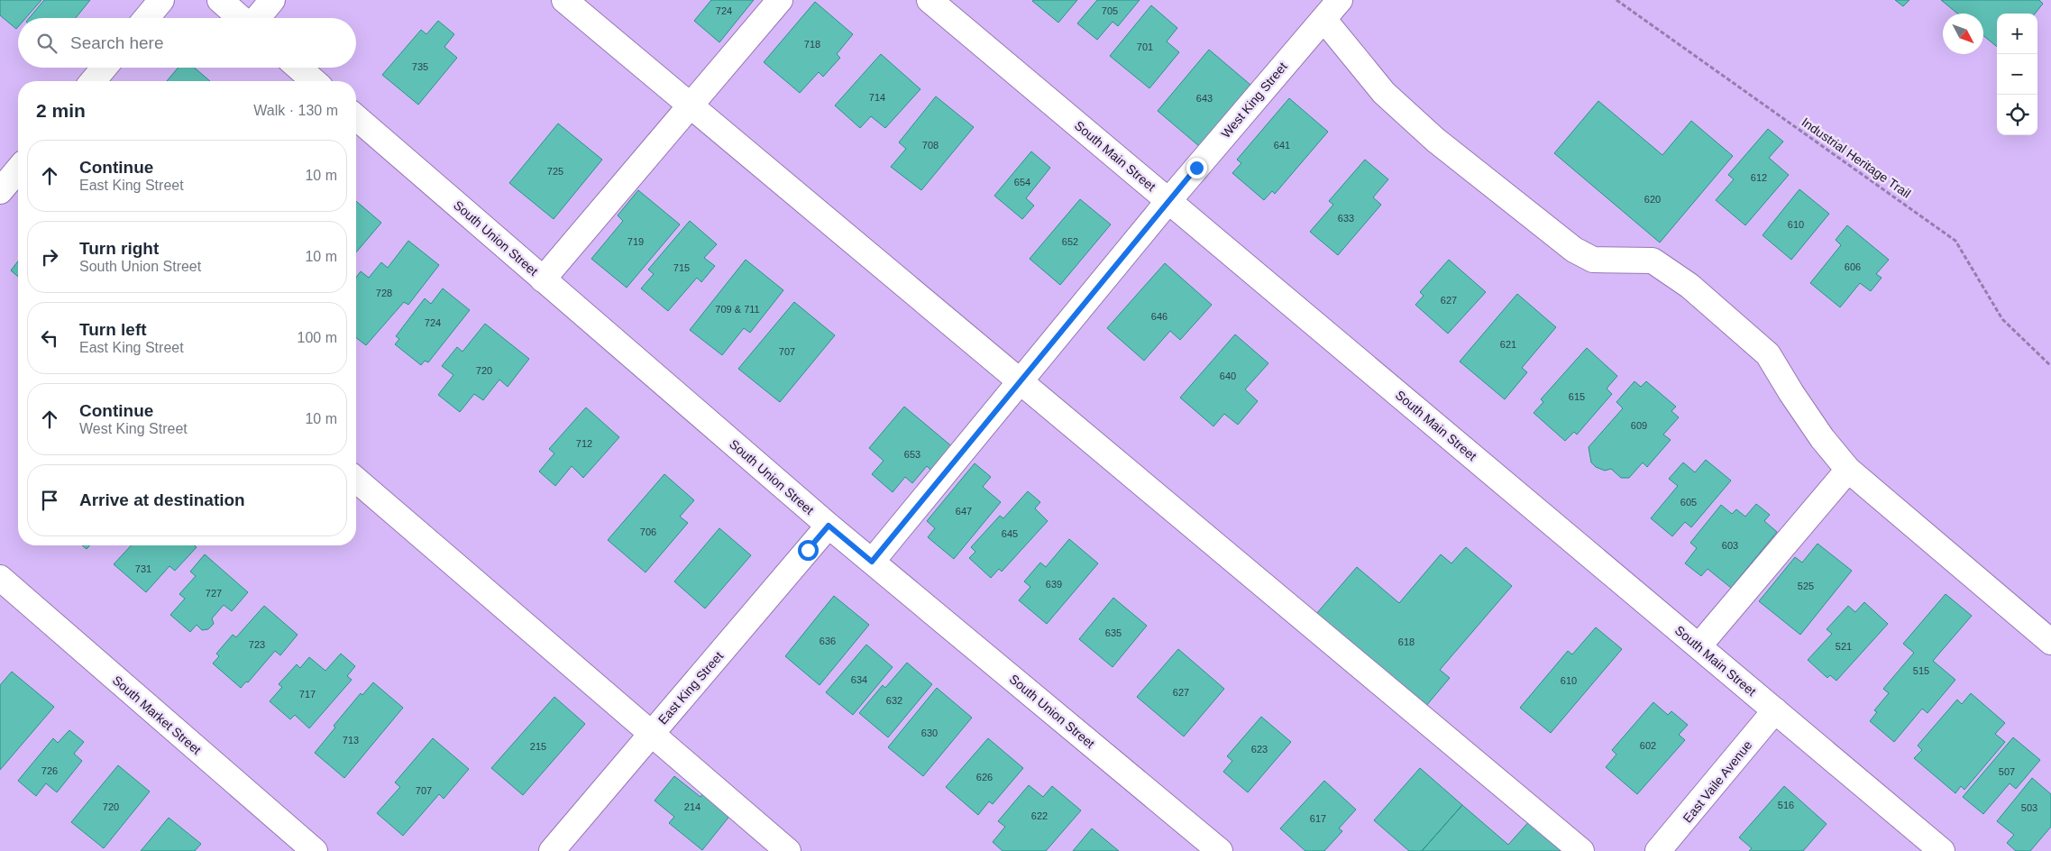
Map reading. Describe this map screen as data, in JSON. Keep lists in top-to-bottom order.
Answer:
{
  "streets": {
    "street": [
      "West King Street",
      "South Main Street",
      "South Union Street",
      "East King Street",
      "South Market Street",
      "East Vaile Avenue"
    ],
    "path": ["Industrial Heritage Trail"]
  },
  "crossings": [
    ["West King Street", "South Main Street"],
    ["South Main Street", "East Vaile Avenue"],
    ["South Union Street", "East King Street"]
  ],
  "house_numbers": [
    "724",
    "705",
    "718",
    "701",
    "735",
    "714",
    "643",
    "708",
    "641",
    "725",
    "612",
    "654",
    "620",
    "633",
    "610",
    "719",
    "652",
    "606",
    "715",
    "728",
    "627",
    "709 & 711",
    "646",
    "724",
    "621",
    "707",
    "720",
    "640",
    "615",
    "609",
    "712",
    "653",
    "605",
    "647",
    "706",
    "645",
    "603",
    "731",
    "639",
    "525",
    "727",
    "635",
    "636",
    "618",
    "723",
    "521",
    "515",
    "634",
    "610",
    "627",
    "717",
    "632",
    "630",
    "713",
    "602",
    "215",
    "623",
    "726",
    "507",
    "626",
    "707",
    "516",
    "720",
    "214",
    "503",
    "622",
    "617"
  ],
  "north": "bottom right",
  "page": {
    "map_buttons": ["+", "−"],
    "search": "Search here",
    "heading": ["2 min", "Walk · 130 m"],
    "list": [
      ["Continue", "East King Street", "10 m"],
      ["Turn right", "South Union Street", "10 m"],
      ["Turn left", "East King Street", "100 m"],
      ["Continue", "West King Street", "10 m"],
      "Arrive at destination"
    ]
  }
}
